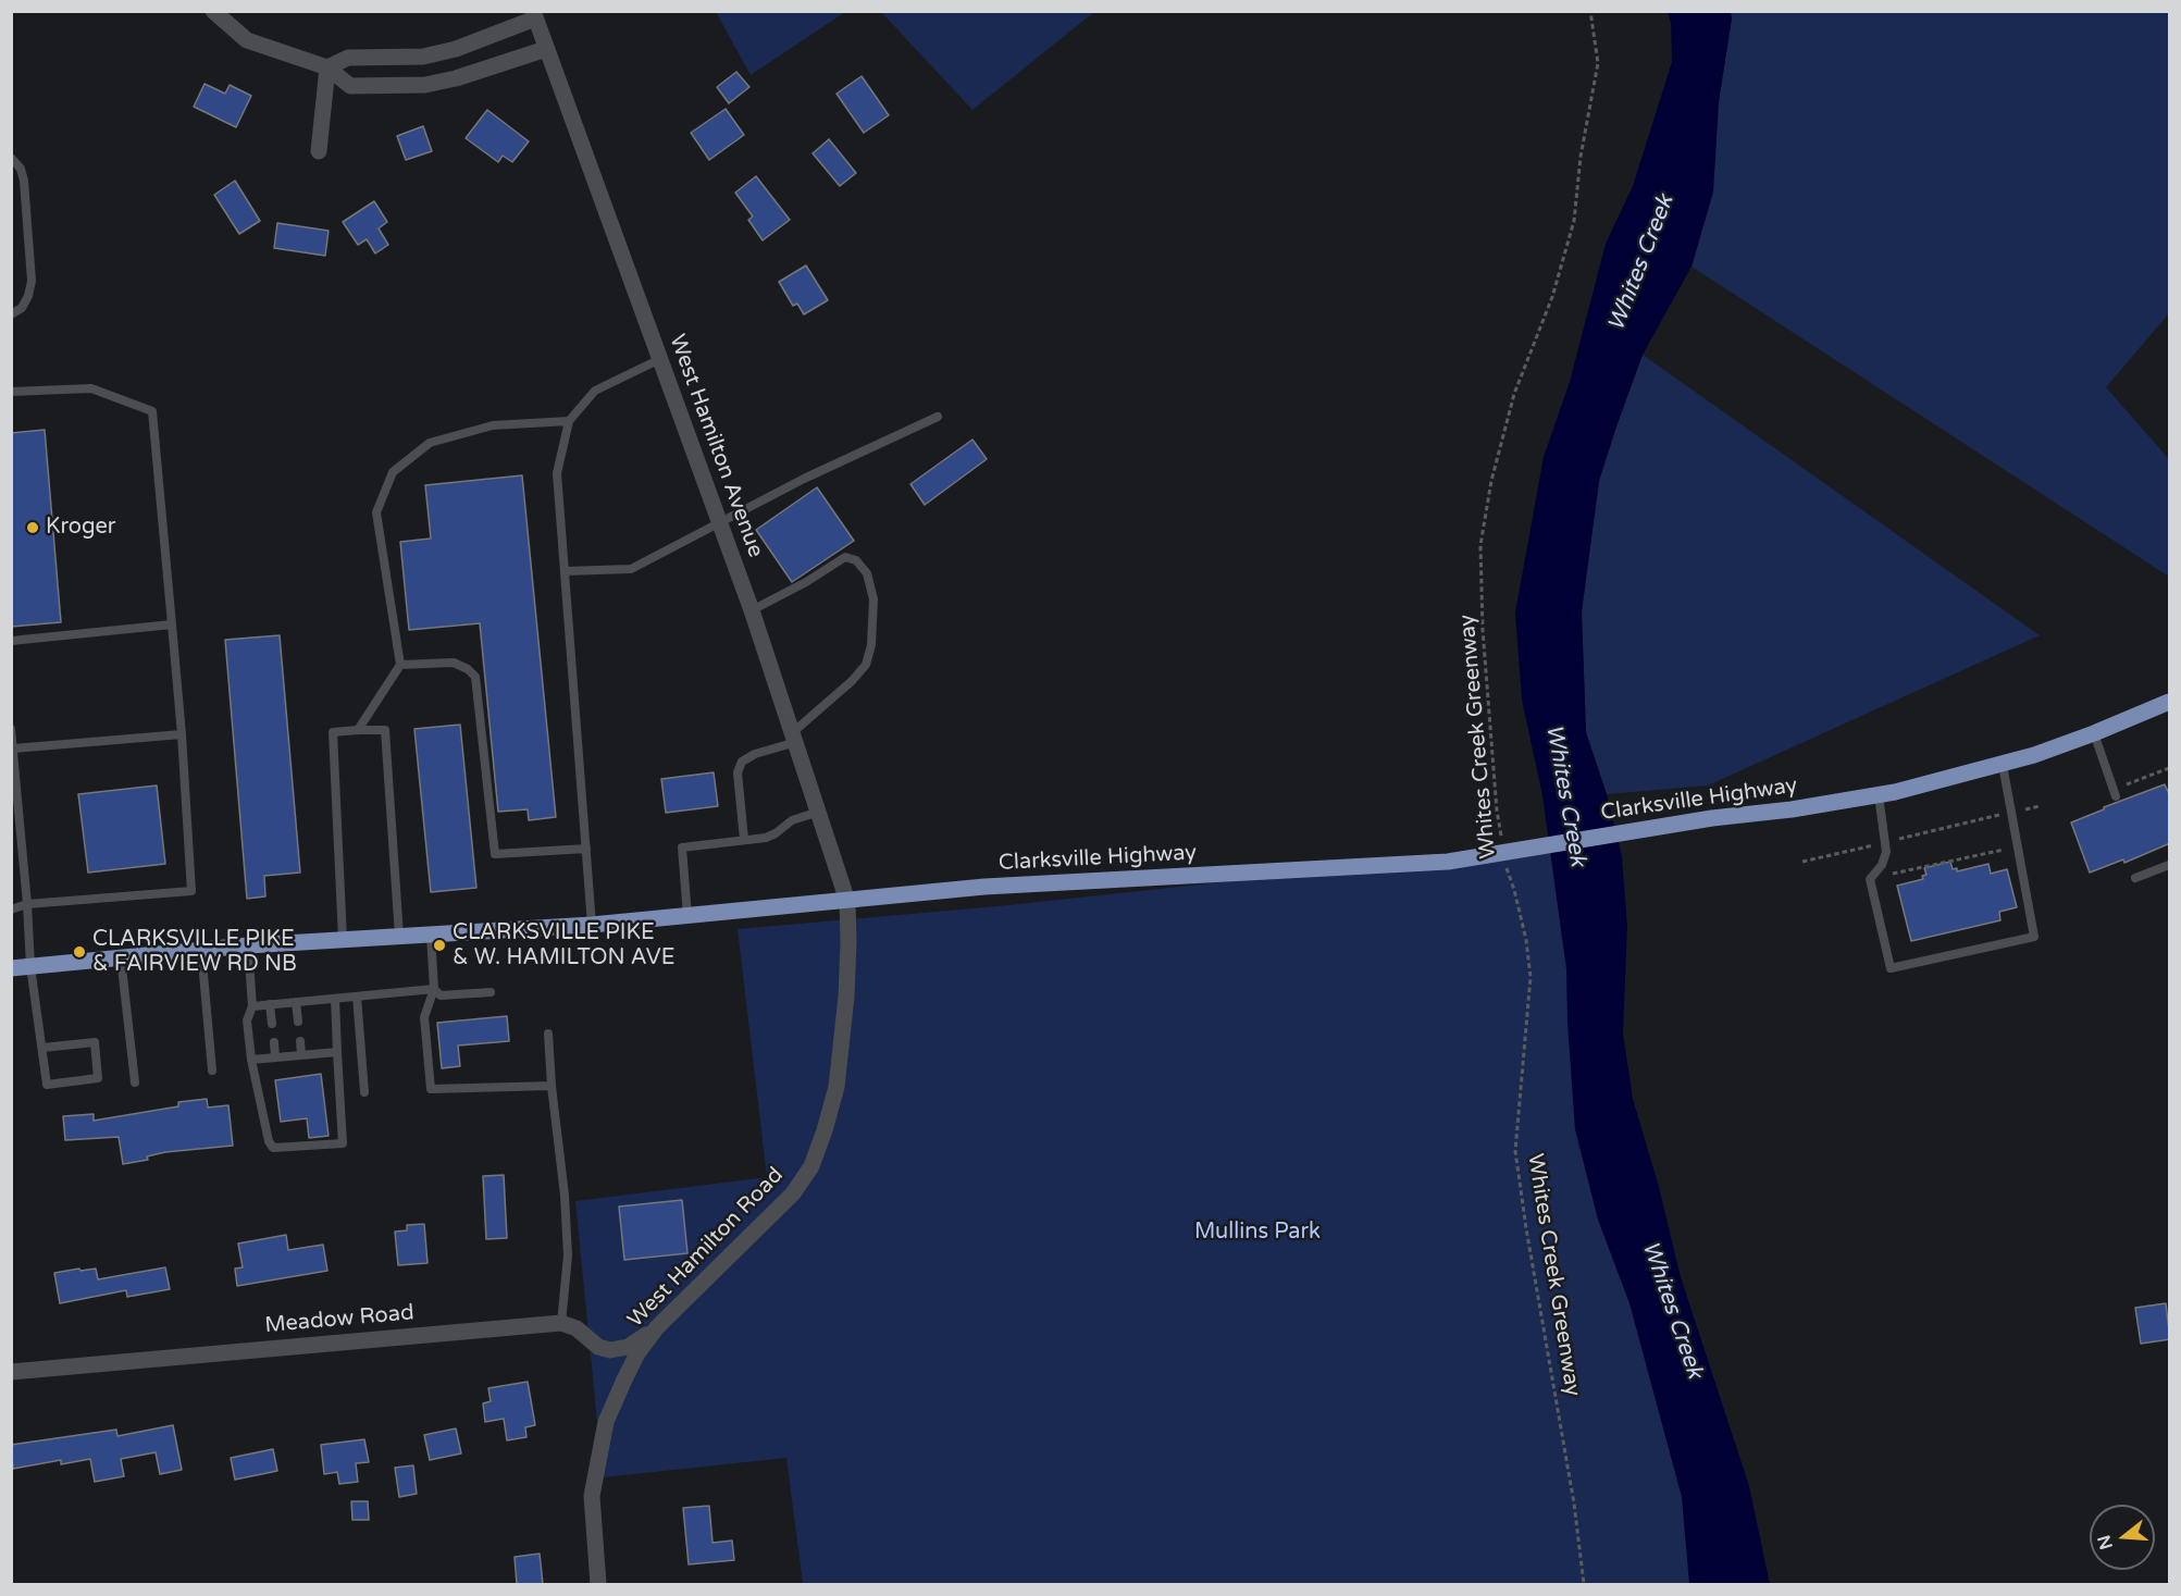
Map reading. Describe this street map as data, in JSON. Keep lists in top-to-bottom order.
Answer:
{
  "streets": {
    "main road": ["Clarksville Highway"],
    "street": ["West Hamilton Avenue", "West Hamilton Road", "Meadow Road"],
    "path": ["Whites Creek Greenway"]
  },
  "crossings": [
    ["West Hamilton Avenue", "Clarksville Highway"],
    ["West Hamilton Avenue", "West Hamilton Road"],
    ["Clarksville Highway", "West Hamilton Road"]
  ],
  "water": ["Whites Creek"],
  "parks": ["Mullins Park"],
  "places": ["Kroger", "CLARKSVILLE PIKE & W. HAMILTON AVE", "CLARKSVILLE PIKE & FAIRVIEW RD NB"],
  "north": "left"
}
